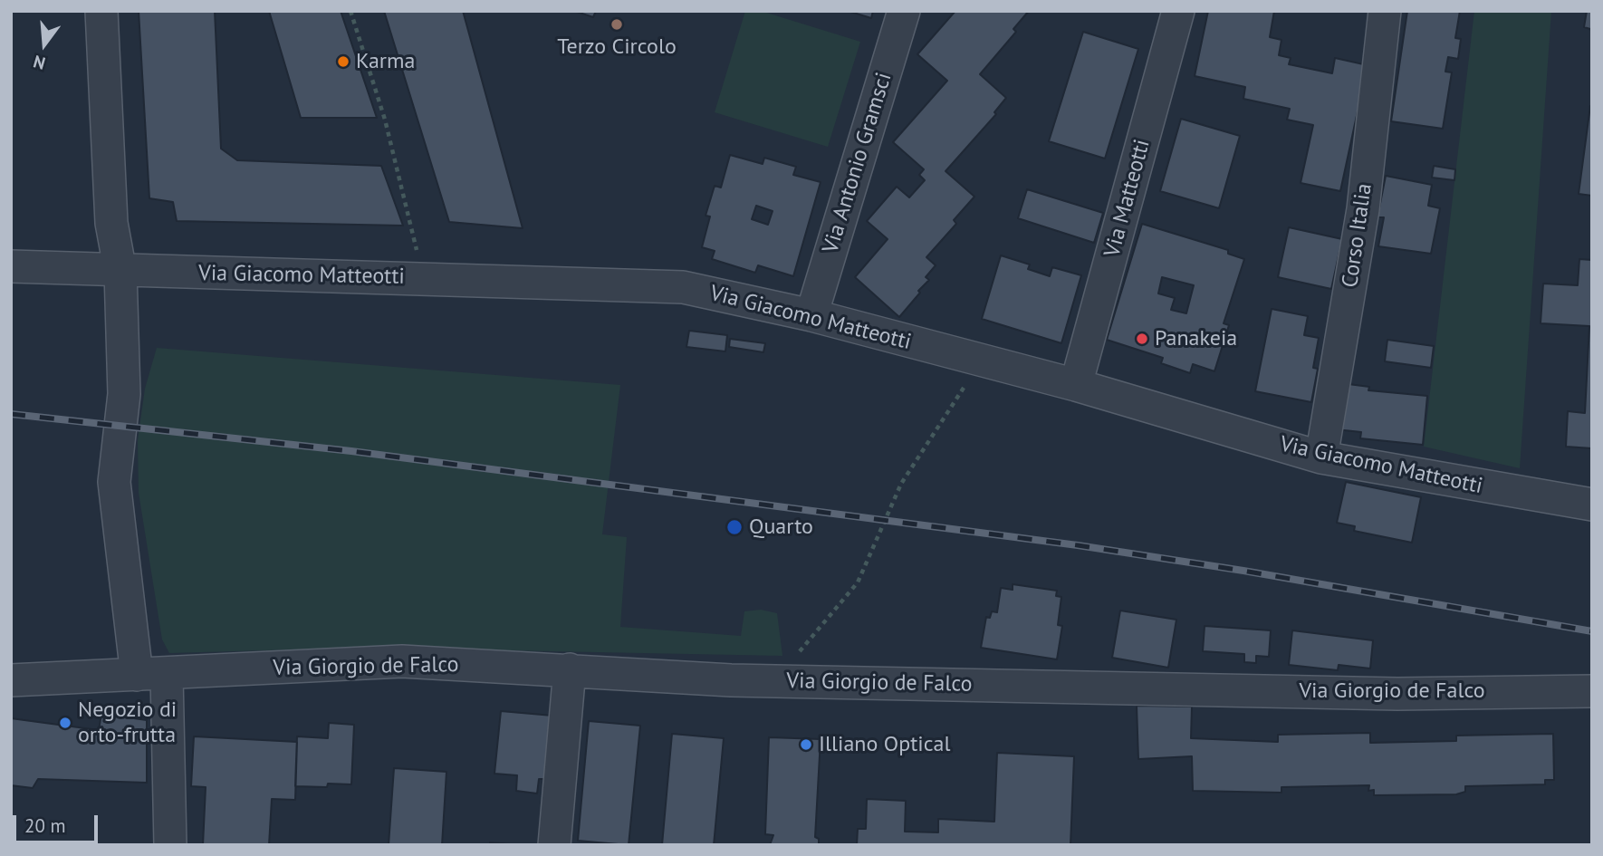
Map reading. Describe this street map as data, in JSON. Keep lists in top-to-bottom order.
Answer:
{
  "streets": {
    "street": [
      "Via Antonio Gramsci",
      "Via Matteotti",
      "Corso Italia",
      "Via Giacomo Matteotti",
      "Via Giorgio de Falco"
    ]
  },
  "crossings": [
    ["Via Antonio Gramsci", "Via Giacomo Matteotti"],
    ["Via Matteotti", "Via Giacomo Matteotti"],
    ["Corso Italia", "Via Giacomo Matteotti"]
  ],
  "places": [
    "Terzo Circolo",
    "Karma",
    "Panakeia",
    "Quarto",
    "Negozio di orto-frutta",
    "Illiano Optical"
  ],
  "scale_bar": "20 m",
  "north": "bottom"
}
